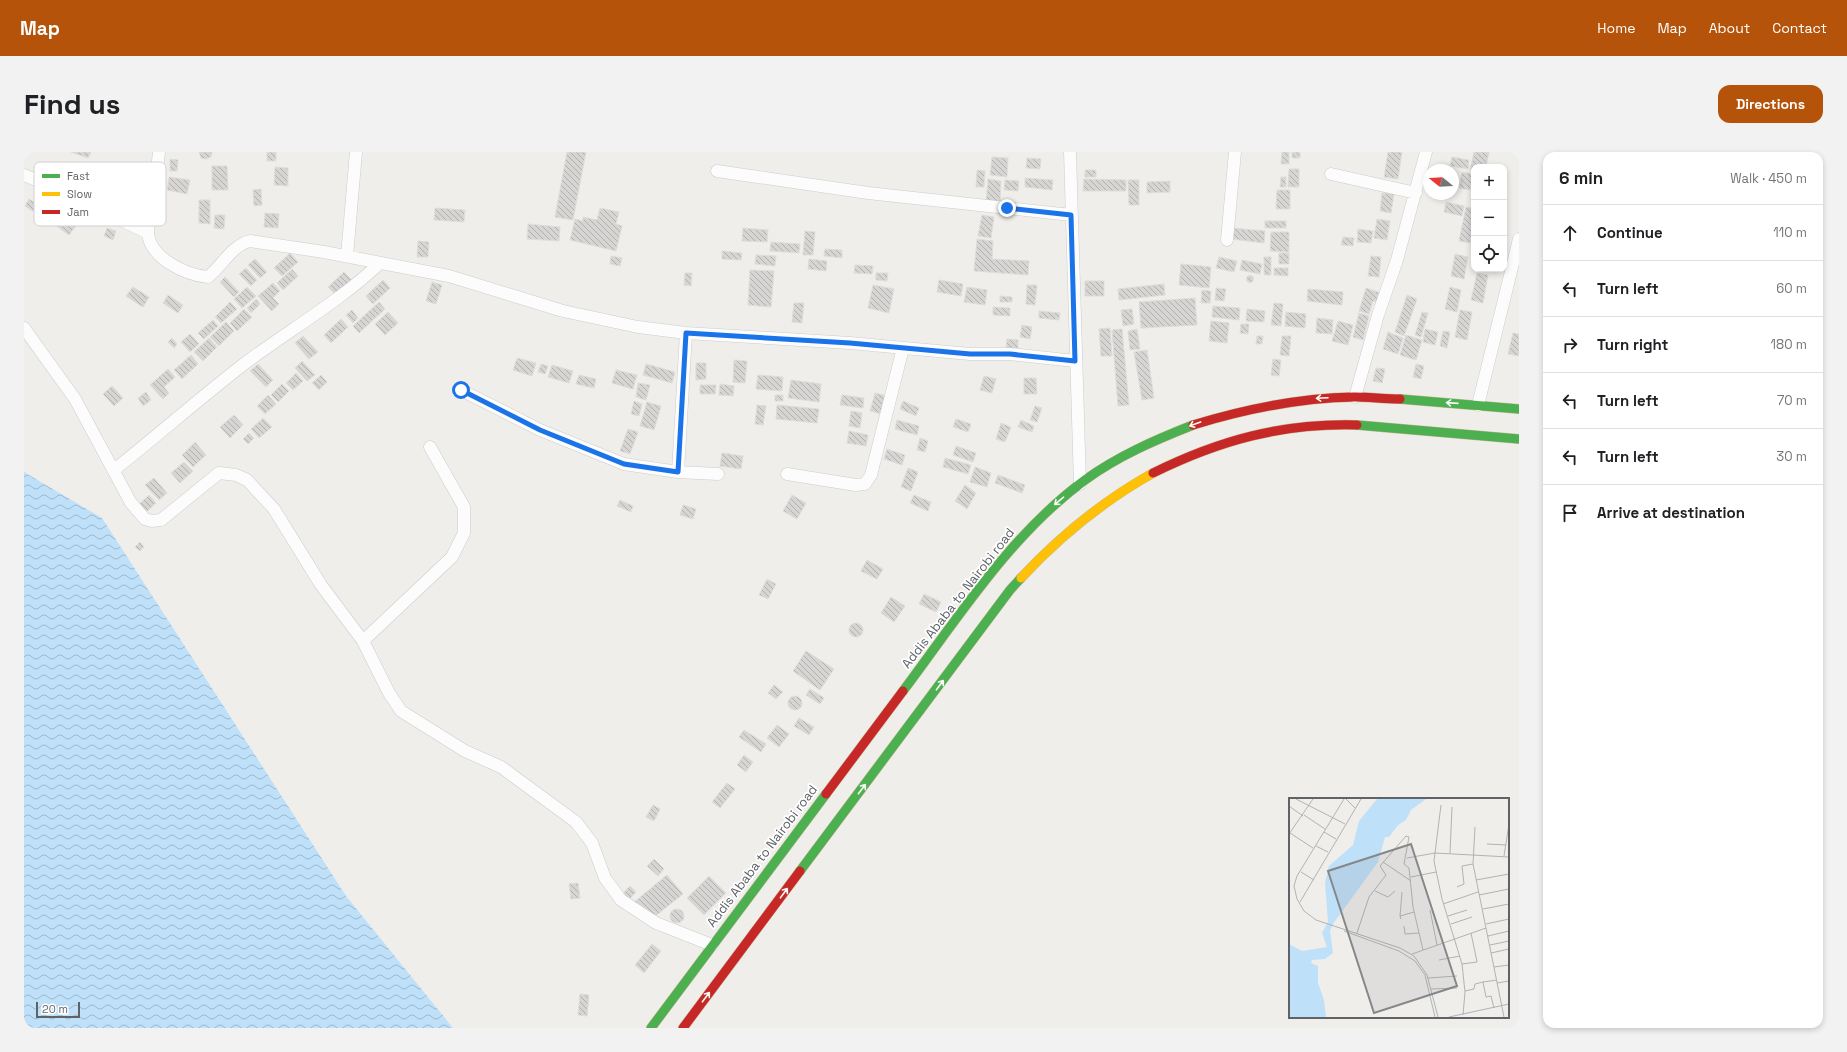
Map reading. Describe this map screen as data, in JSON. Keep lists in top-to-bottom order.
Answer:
{
  "streets": {
    "highway": ["Addis Ababa to Nairobi road"]
  },
  "legend": ["Fast", "Slow", "Jam"],
  "scale_bar": "20 m",
  "north": "left",
  "page": {
    "header": "Map",
    "nav": [
      "Home",
      "Map",
      "About",
      "Contact"
    ],
    "buttons": "Directions",
    "title": "Find us",
    "heading": ["6 min", "Walk · 450 m"],
    "map_buttons": ["+", "−"],
    "list": [
      ["Continue", "110 m"],
      ["Turn left", "60 m"],
      ["Turn right", "180 m"],
      ["Turn left", "70 m"],
      ["Turn left", "30 m"],
      "Arrive at destination"
    ],
    "scale": "20 m"
  }
}
